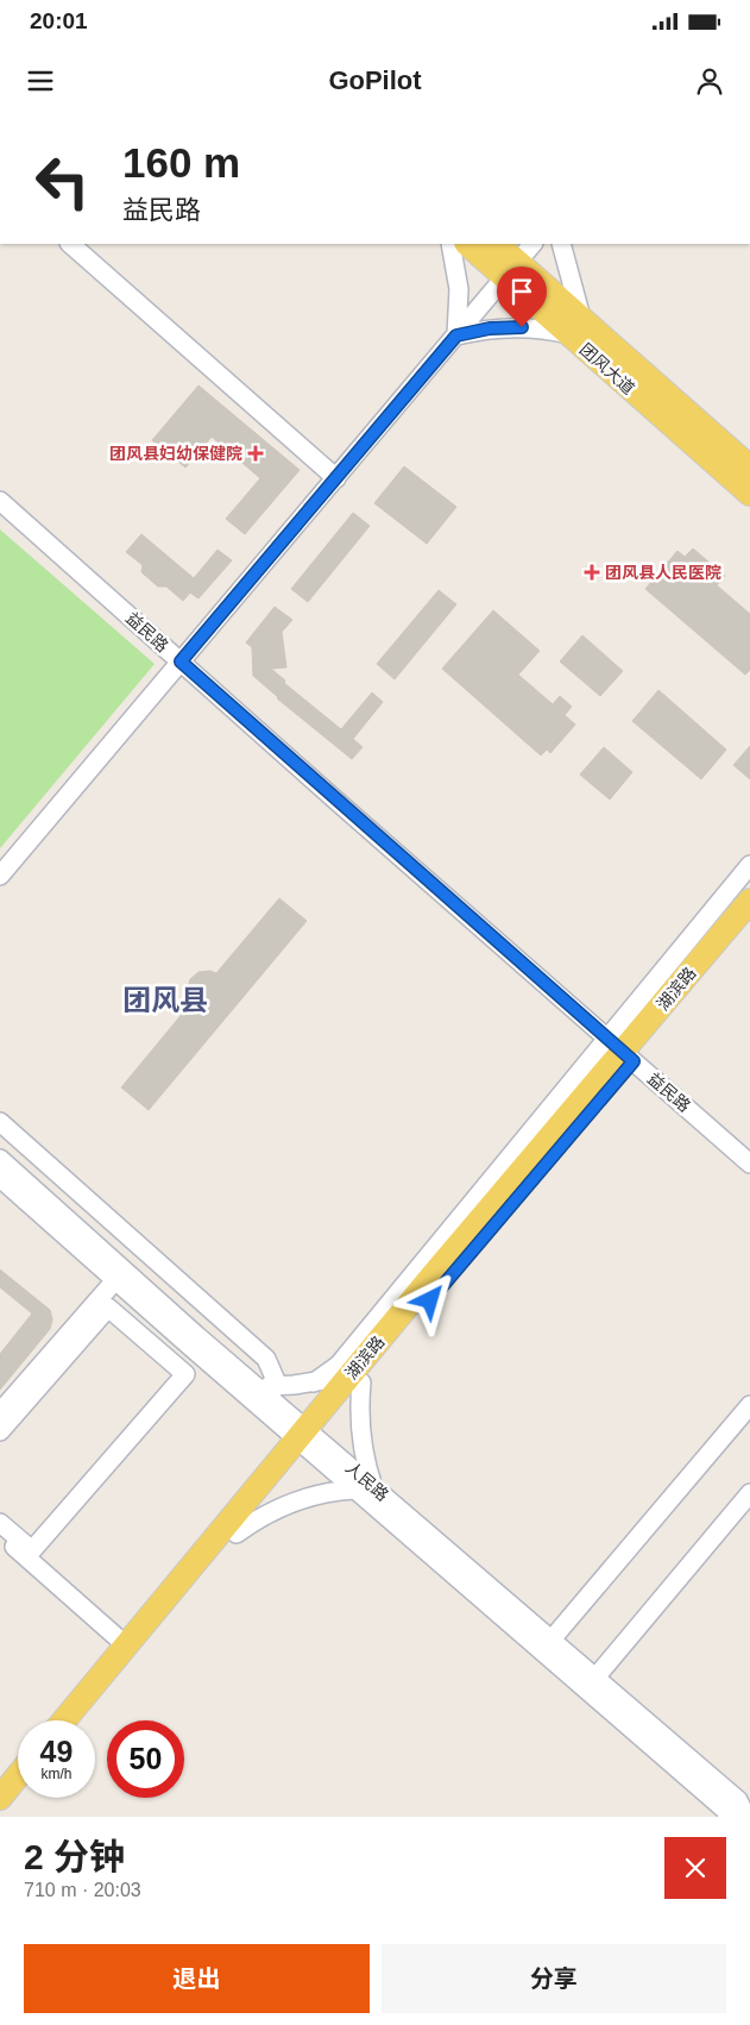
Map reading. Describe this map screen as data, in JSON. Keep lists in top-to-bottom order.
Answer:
{
  "streets": {
    "main road": ["团风大道", "湖滨路"],
    "street": ["益民路", "人民路"]
  },
  "crossings": [
    ["益民路", "湖滨路"],
    ["湖滨路", "人民路"]
  ],
  "districts": ["团风县"],
  "places": {
    "health": ["团风县妇幼保健院", "团风县人民医院"]
  },
  "page": {
    "status": "20:01",
    "header": "GoPilot",
    "turn": ["160 m", "益民路"],
    "speed": "49 km/h",
    "limit": "50",
    "heading": ["2 分钟", "710 m · 20:03"],
    "buttons": ["退出", "分享"]
  }
}
